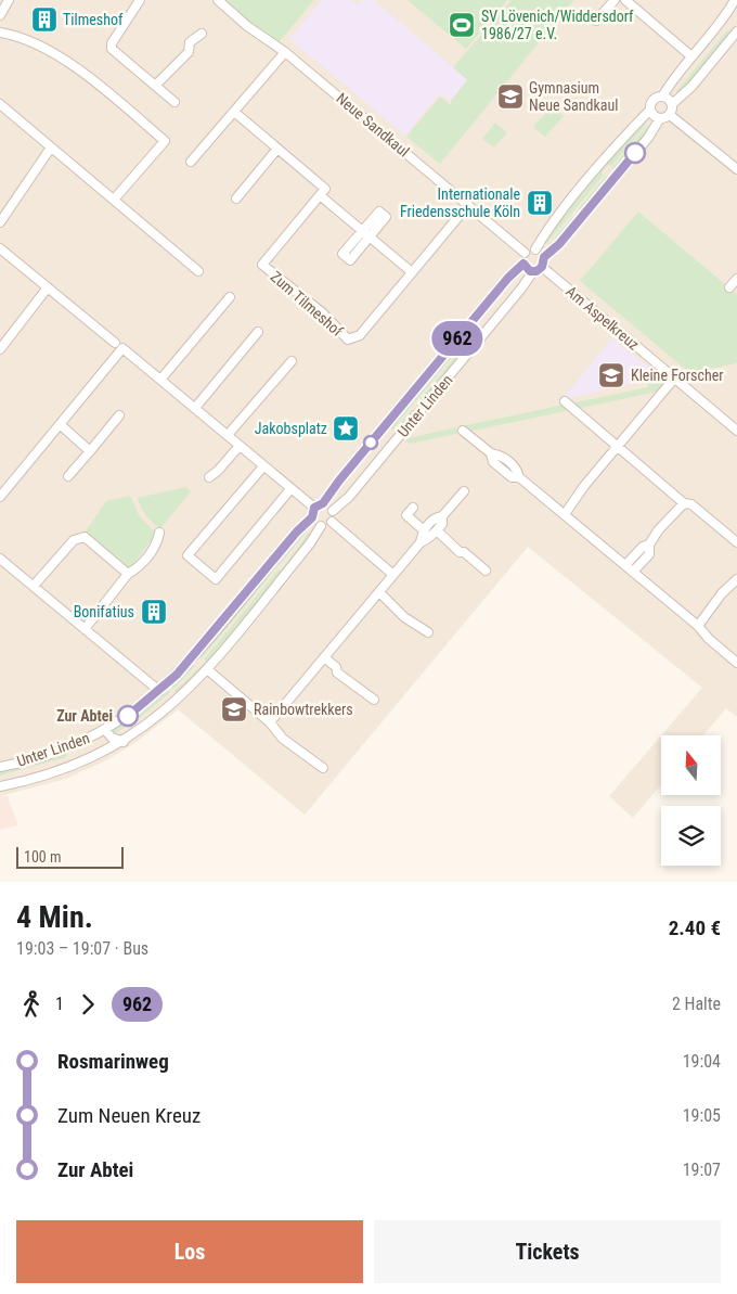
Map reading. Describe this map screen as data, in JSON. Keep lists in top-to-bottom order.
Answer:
{
  "streets": {
    "street": [
      "Neue Sandkaul",
      "Zum Tilmeshof",
      "Am Aspelkreuz",
      "Unter Linden"
    ]
  },
  "crossings": [
    ["Neue Sandkaul", "Zum Tilmeshof"],
    ["Neue Sandkaul", "Am Aspelkreuz"],
    ["Neue Sandkaul", "Unter Linden"],
    ["Am Aspelkreuz", "Unter Linden"]
  ],
  "places": {
    "building": ["Tilmeshof", "Internationale Friedensschule Köln", "Bonifatius"],
    "sports": ["SV Lövenich/Widdersdorf 1986/27 e.V."],
    "school or university": ["Gymnasium Neue Sandkaul", "Kleine Forscher", "Rainbowtrekkers"],
    "place": ["Jakobsplatz"],
    "other": ["Zur Abtei"]
  },
  "lines": ["bus line 962"],
  "scale_bar": "100 m",
  "north": "top",
  "page": {
    "on_map": "962",
    "scale": "100 m",
    "heading": ["4 Min.", "19:03 – 19:07 · Bus", "2.40 €"],
    "legs": ["1", "962", "2 Halte"],
    "list": [
      {
        "name": "Rosmarinweg",
        "value": "19:04"
      },
      {
        "name": "Zum Neuen Kreuz",
        "value": "19:05"
      },
      {
        "name": "Zur Abtei",
        "value": "19:07"
      }
    ],
    "buttons": ["Los", "Tickets"]
  }
}
